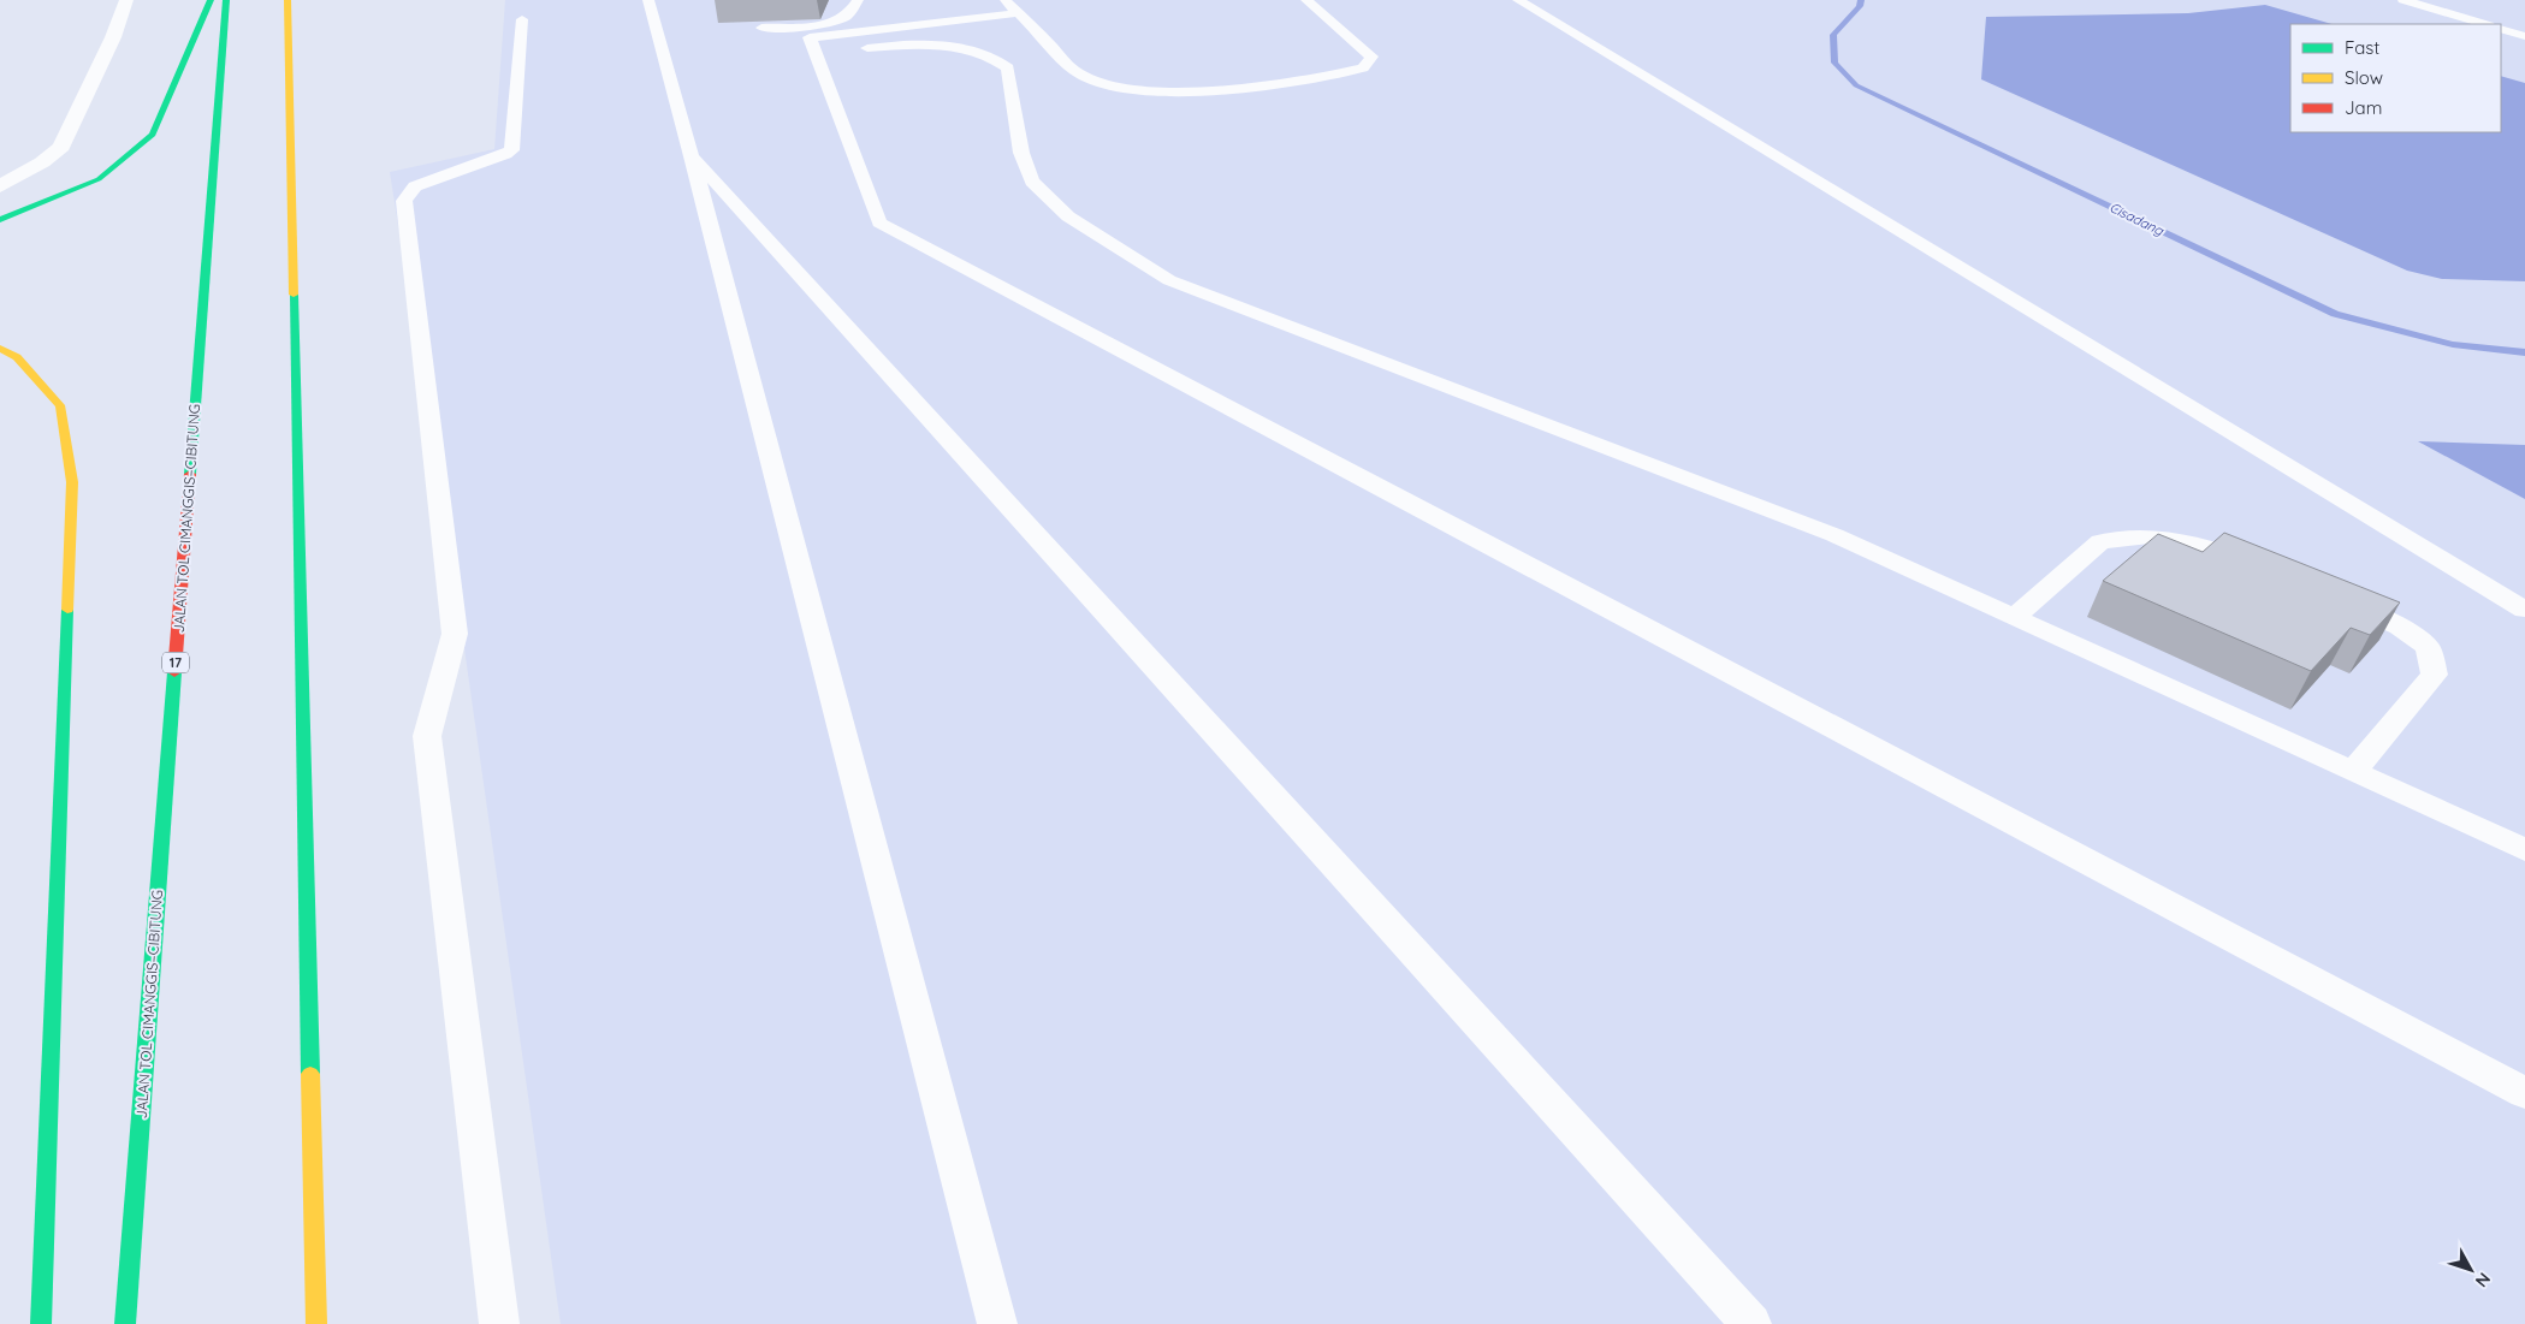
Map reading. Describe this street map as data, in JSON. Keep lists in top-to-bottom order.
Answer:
{
  "streets": {
    "highway": ["JALAN TOL CIMANGGIS–CIBITUNG", "17"]
  },
  "water": ["Cisadang"],
  "legend": ["Fast", "Slow", "Jam"],
  "north": "bottom right"
}
